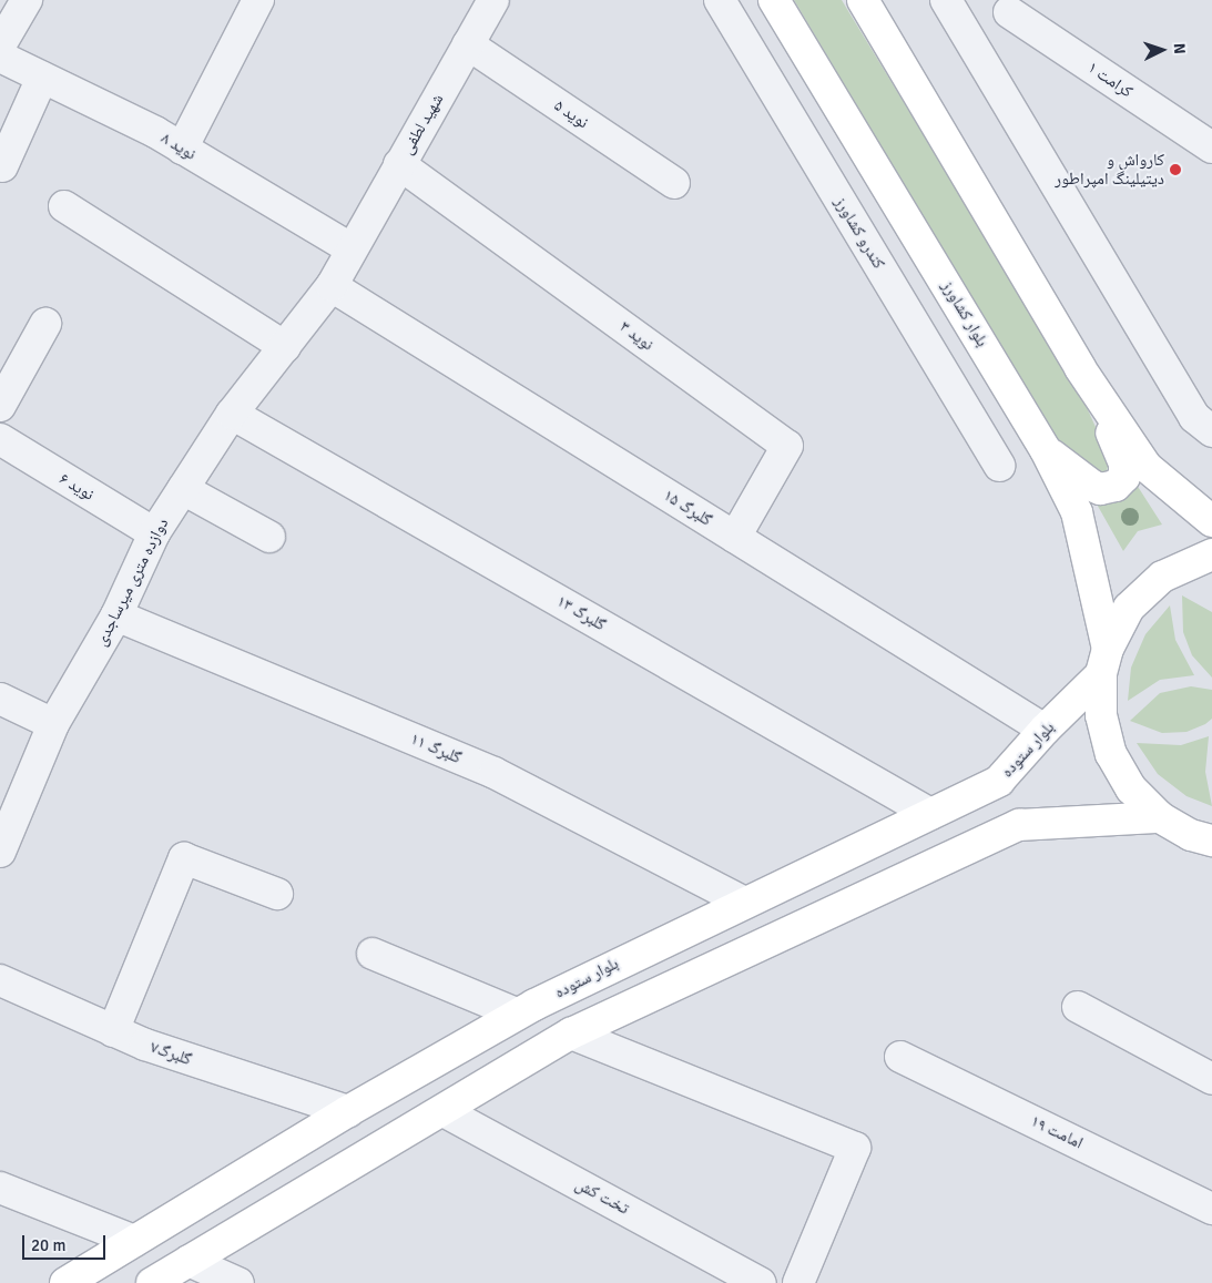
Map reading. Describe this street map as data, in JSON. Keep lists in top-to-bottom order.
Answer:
{
  "streets": {
    "main road": ["بلوار کشاورز", "بلوار ستوده"],
    "street": [
      "کرامت ۱",
      "نوید ۵",
      "شهید لطفی",
      "نوید ۸",
      "کندرو کشاورز",
      "نوید ۳",
      "نوید ۶",
      "گلبرگ ۱۵",
      "دوازده متری میرساجدی",
      "گلبرگ ۱۳",
      "گلبرگ ۱۱",
      "گلبرگ۷",
      "امامت ۱۹",
      "تخت کش"
    ]
  },
  "crossings": [
    ["نوید ۵", "شهید لطفی"],
    ["شهید لطفی", "نوید ۸"],
    ["شهید لطفی", "نوید ۳"],
    ["شهید لطفی", "دوازده متری میرساجدی"],
    ["نوید ۸", "دوازده متری میرساجدی"],
    ["بلوار کشاورز", "بلوار ستوده"],
    ["نوید ۳", "گلبرگ ۱۵"],
    ["نوید ۶", "دوازده متری میرساجدی"],
    ["گلبرگ ۱۵", "دوازده متری میرساجدی"],
    ["گلبرگ ۱۵", "بلوار ستوده"],
    ["دوازده متری میرساجدی", "گلبرگ ۱۳"],
    ["دوازده متری میرساجدی", "گلبرگ ۱۱"],
    ["گلبرگ ۱۳", "بلوار ستوده"],
    ["گلبرگ ۱۱", "بلوار ستوده"],
    ["بلوار ستوده", "گلبرگ۷"]
  ],
  "places": ["کارواش و دیتیلینگ امپراطور"],
  "scale_bar": "20 m",
  "north": "right"
}
